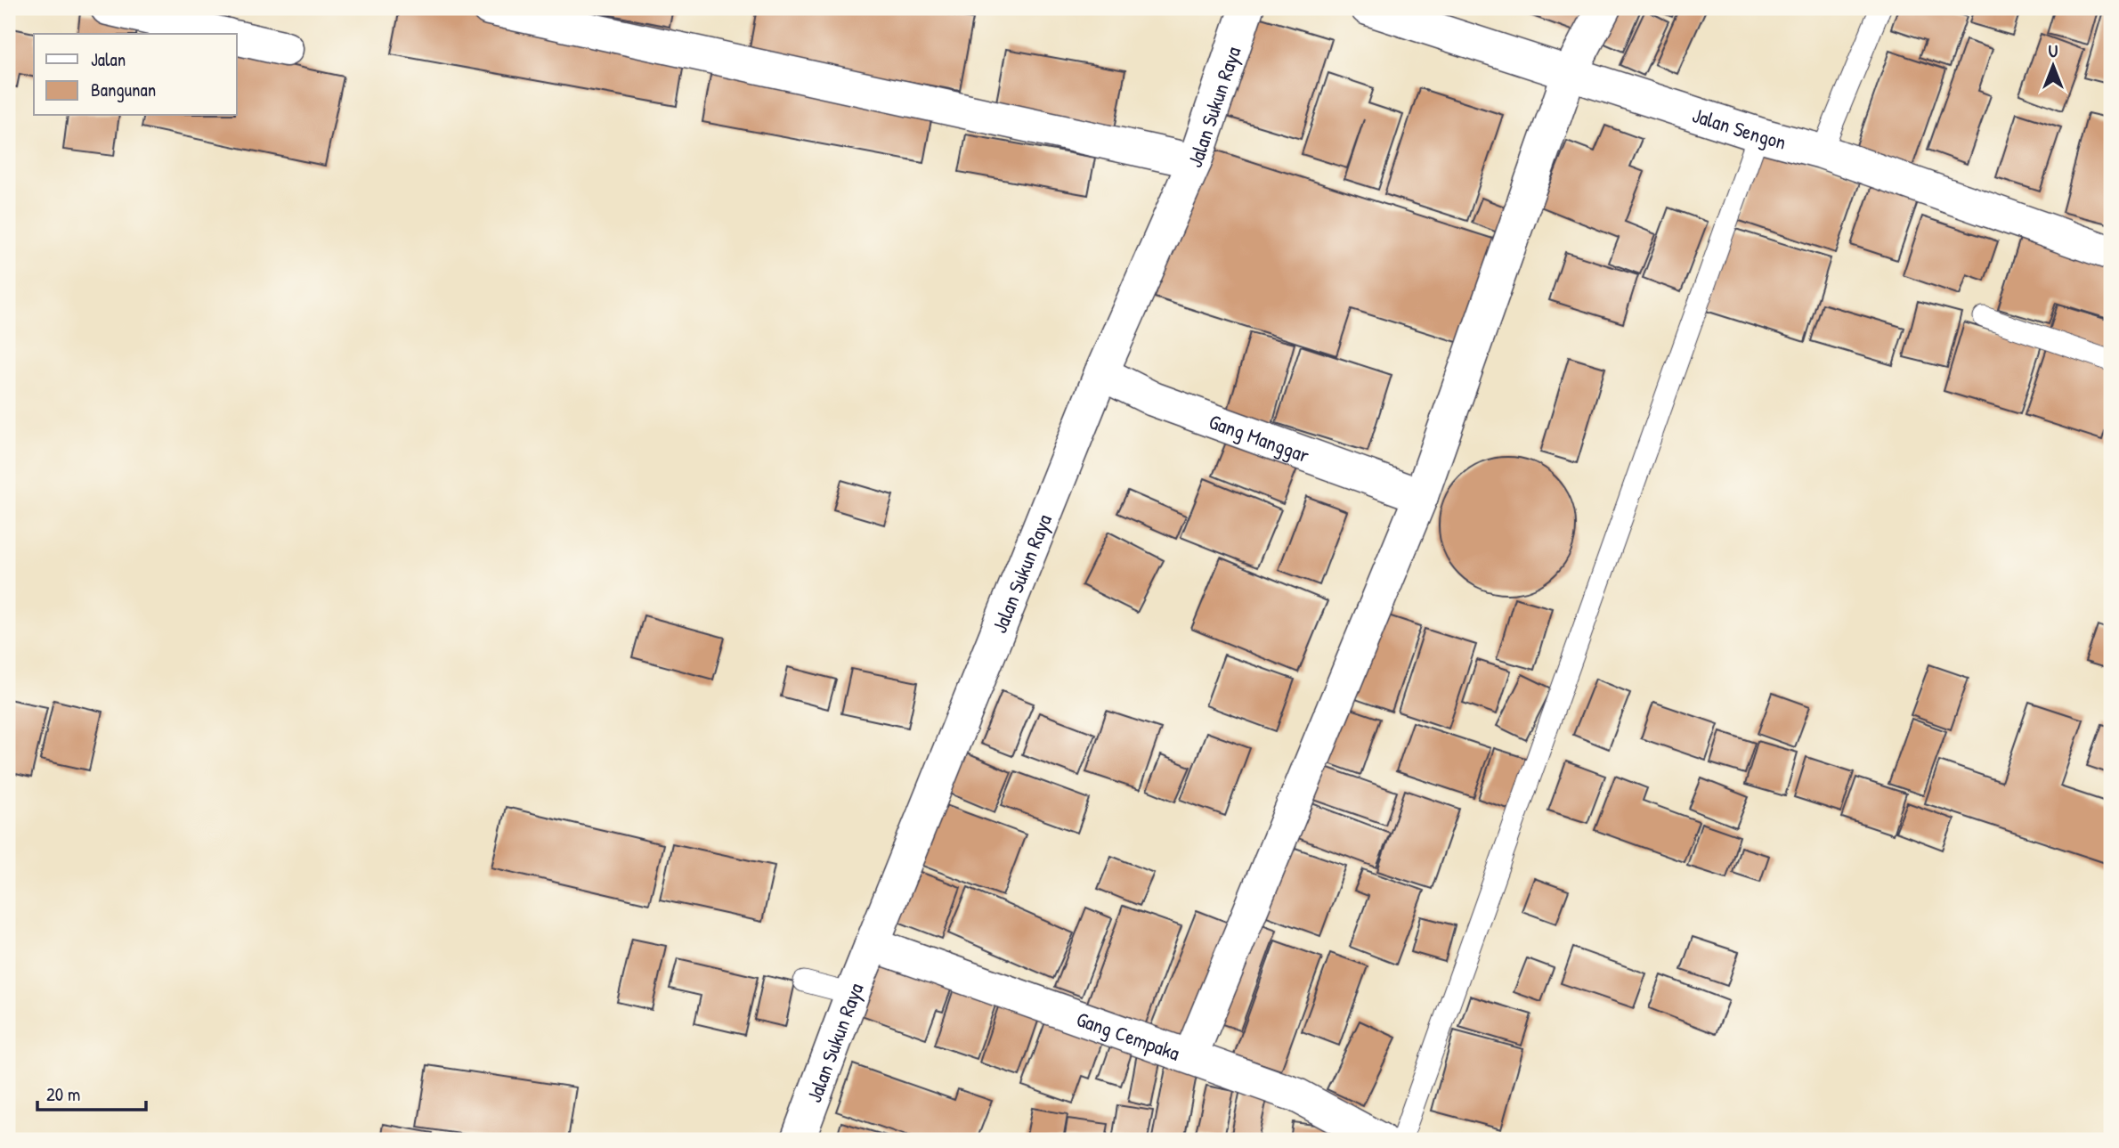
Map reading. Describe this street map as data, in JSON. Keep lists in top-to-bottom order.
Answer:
{
  "streets": {
    "street": [
      "Jalan Sukun Raya",
      "Jalan Sengon",
      "Gang Manggar",
      "Gang Cempaka"
    ]
  },
  "crossings": [
    ["Jalan Sukun Raya", "Gang Manggar"],
    ["Jalan Sukun Raya", "Gang Cempaka"]
  ],
  "legend": ["Jalan", "Bangunan"],
  "scale_bar": "20 m",
  "north": "top"
}
